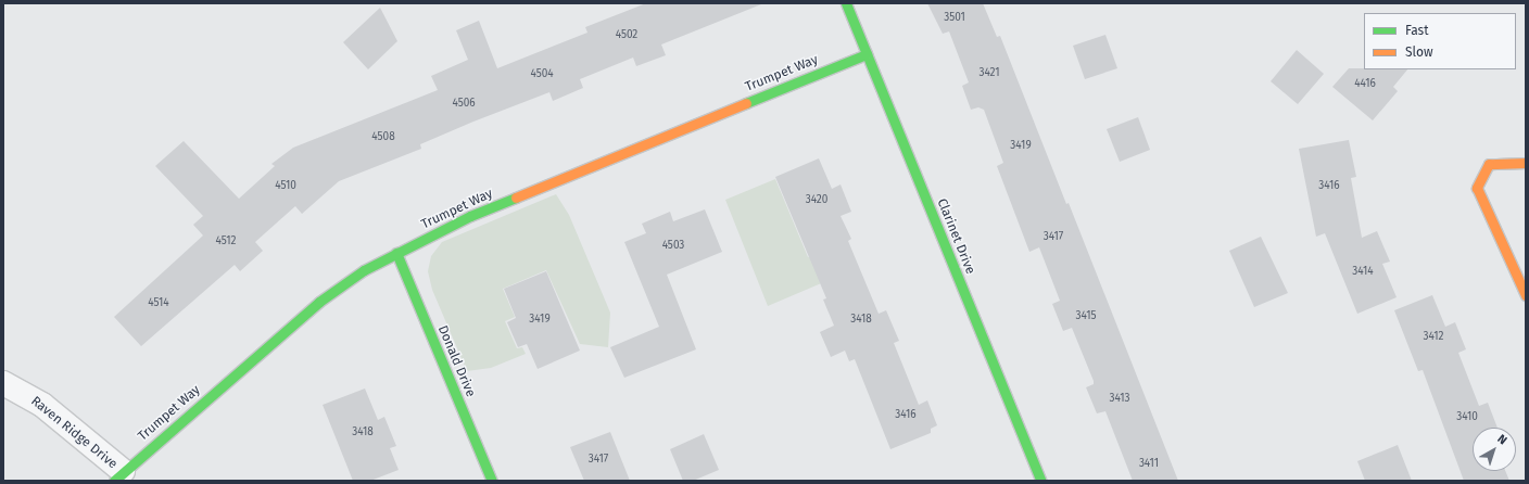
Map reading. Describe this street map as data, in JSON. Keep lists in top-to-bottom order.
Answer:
{
  "streets": {
    "street": [
      "Trumpet Way",
      "Clarinet Drive",
      "Donald Drive",
      "Raven Ridge Drive"
    ]
  },
  "crossings": [
    ["Trumpet Way", "Clarinet Drive"],
    ["Trumpet Way", "Donald Drive"],
    ["Trumpet Way", "Raven Ridge Drive"]
  ],
  "house_numbers": [
    "3501",
    "4502",
    "3421",
    "4504",
    "4416",
    "4506",
    "4508",
    "3419",
    "4510",
    "3416",
    "3420",
    "3417",
    "4512",
    "4503",
    "3414",
    "4514",
    "3415",
    "3419",
    "3418",
    "3412",
    "3413",
    "3416",
    "3410",
    "3418",
    "3417",
    "3411"
  ],
  "legend": ["Fast", "Slow"],
  "north": "top right"
}
